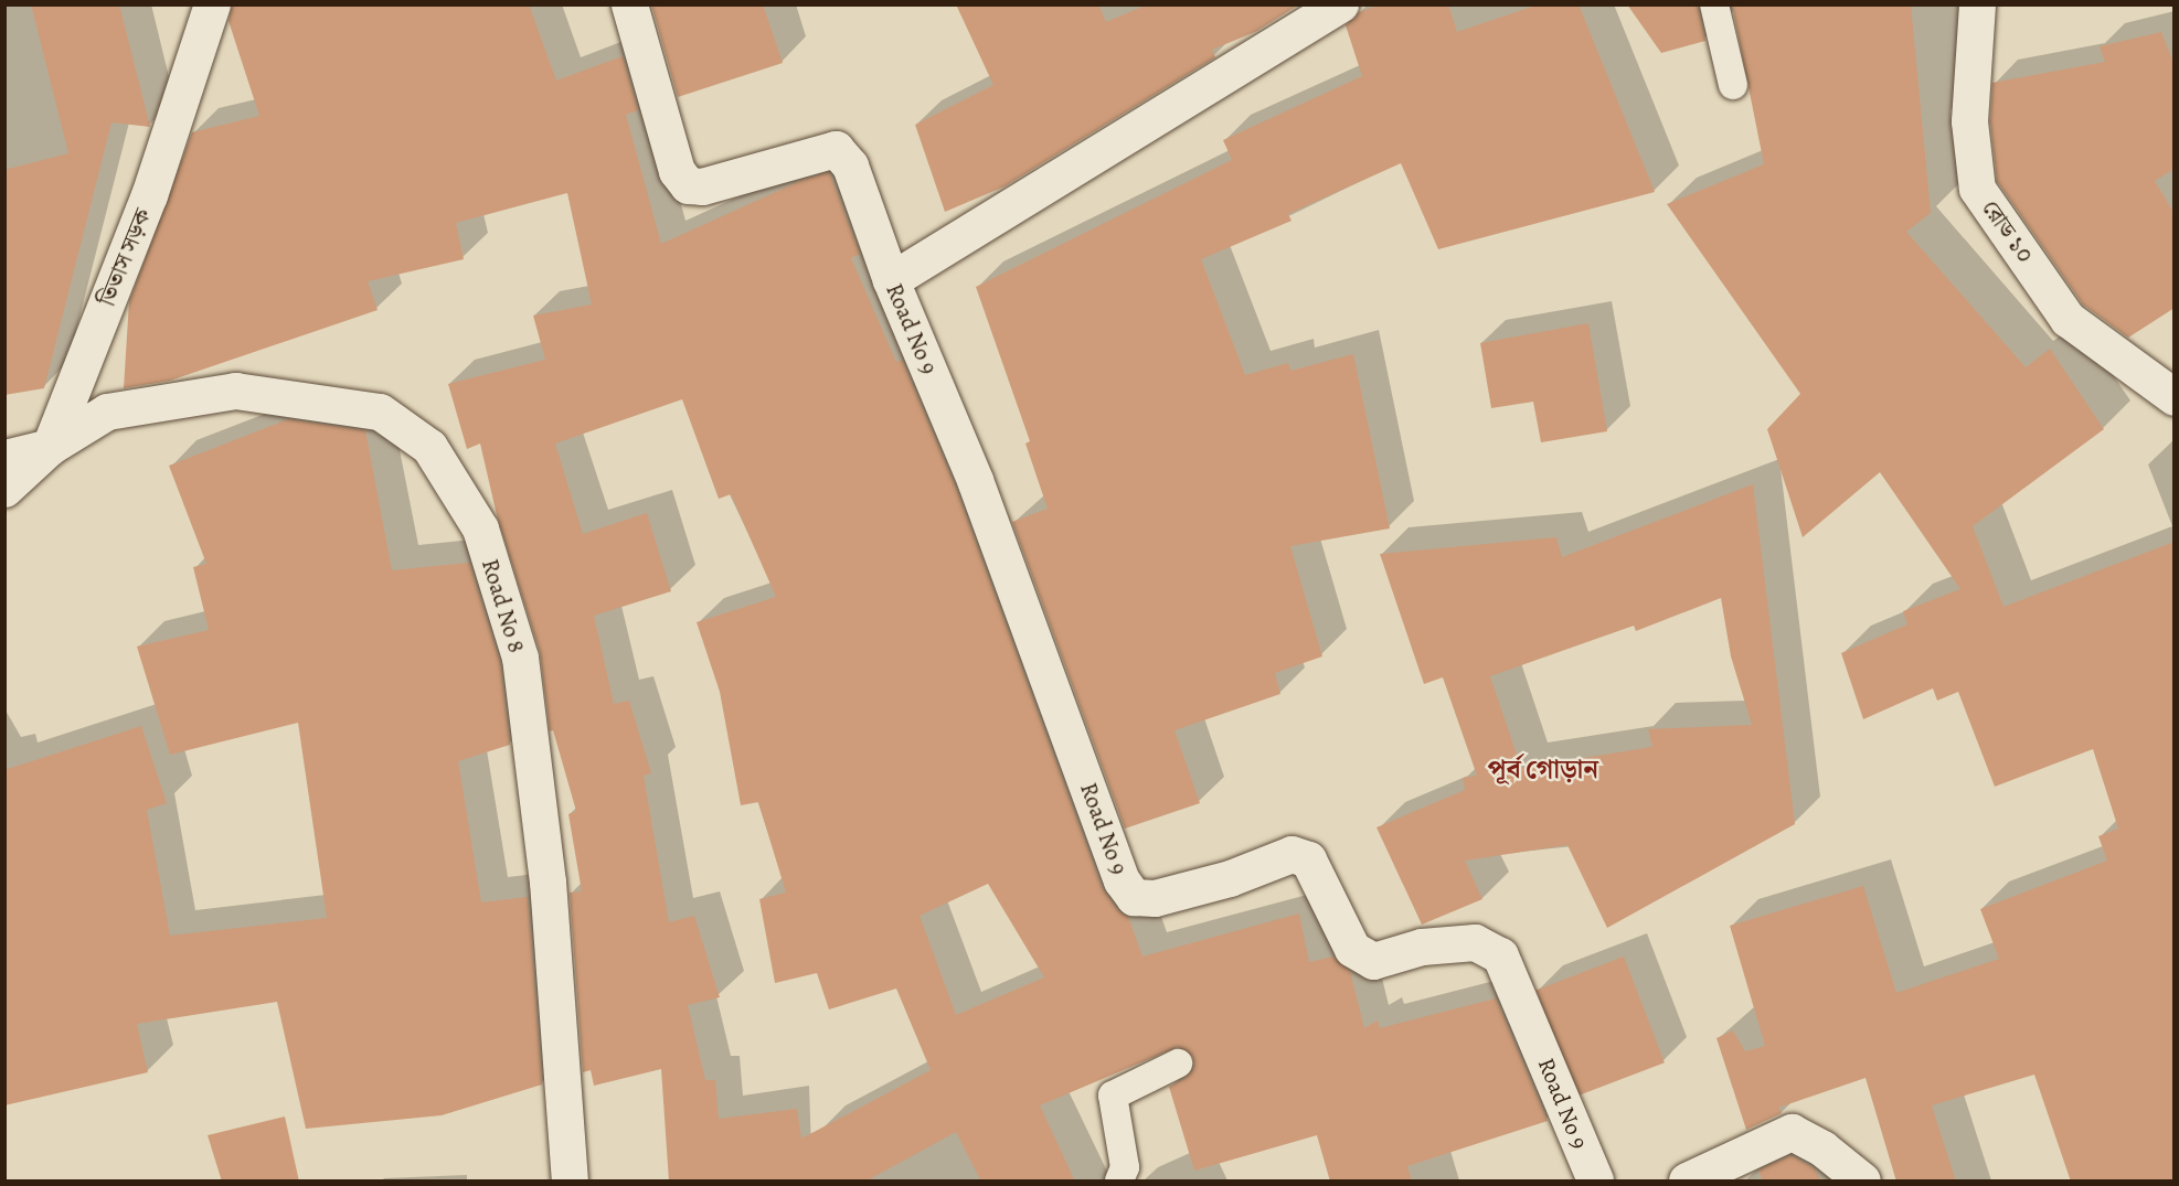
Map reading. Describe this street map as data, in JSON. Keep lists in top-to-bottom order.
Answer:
{
  "streets": {
    "street": [
      "রোড ১০",
      "তিতাস সড়ক",
      "Road No 9",
      "Road No 8"
    ]
  },
  "crossings": [
    ["তিতাস সড়ক", "Road No 8"]
  ],
  "districts": ["পূর্ব গোড়ান"]
}
